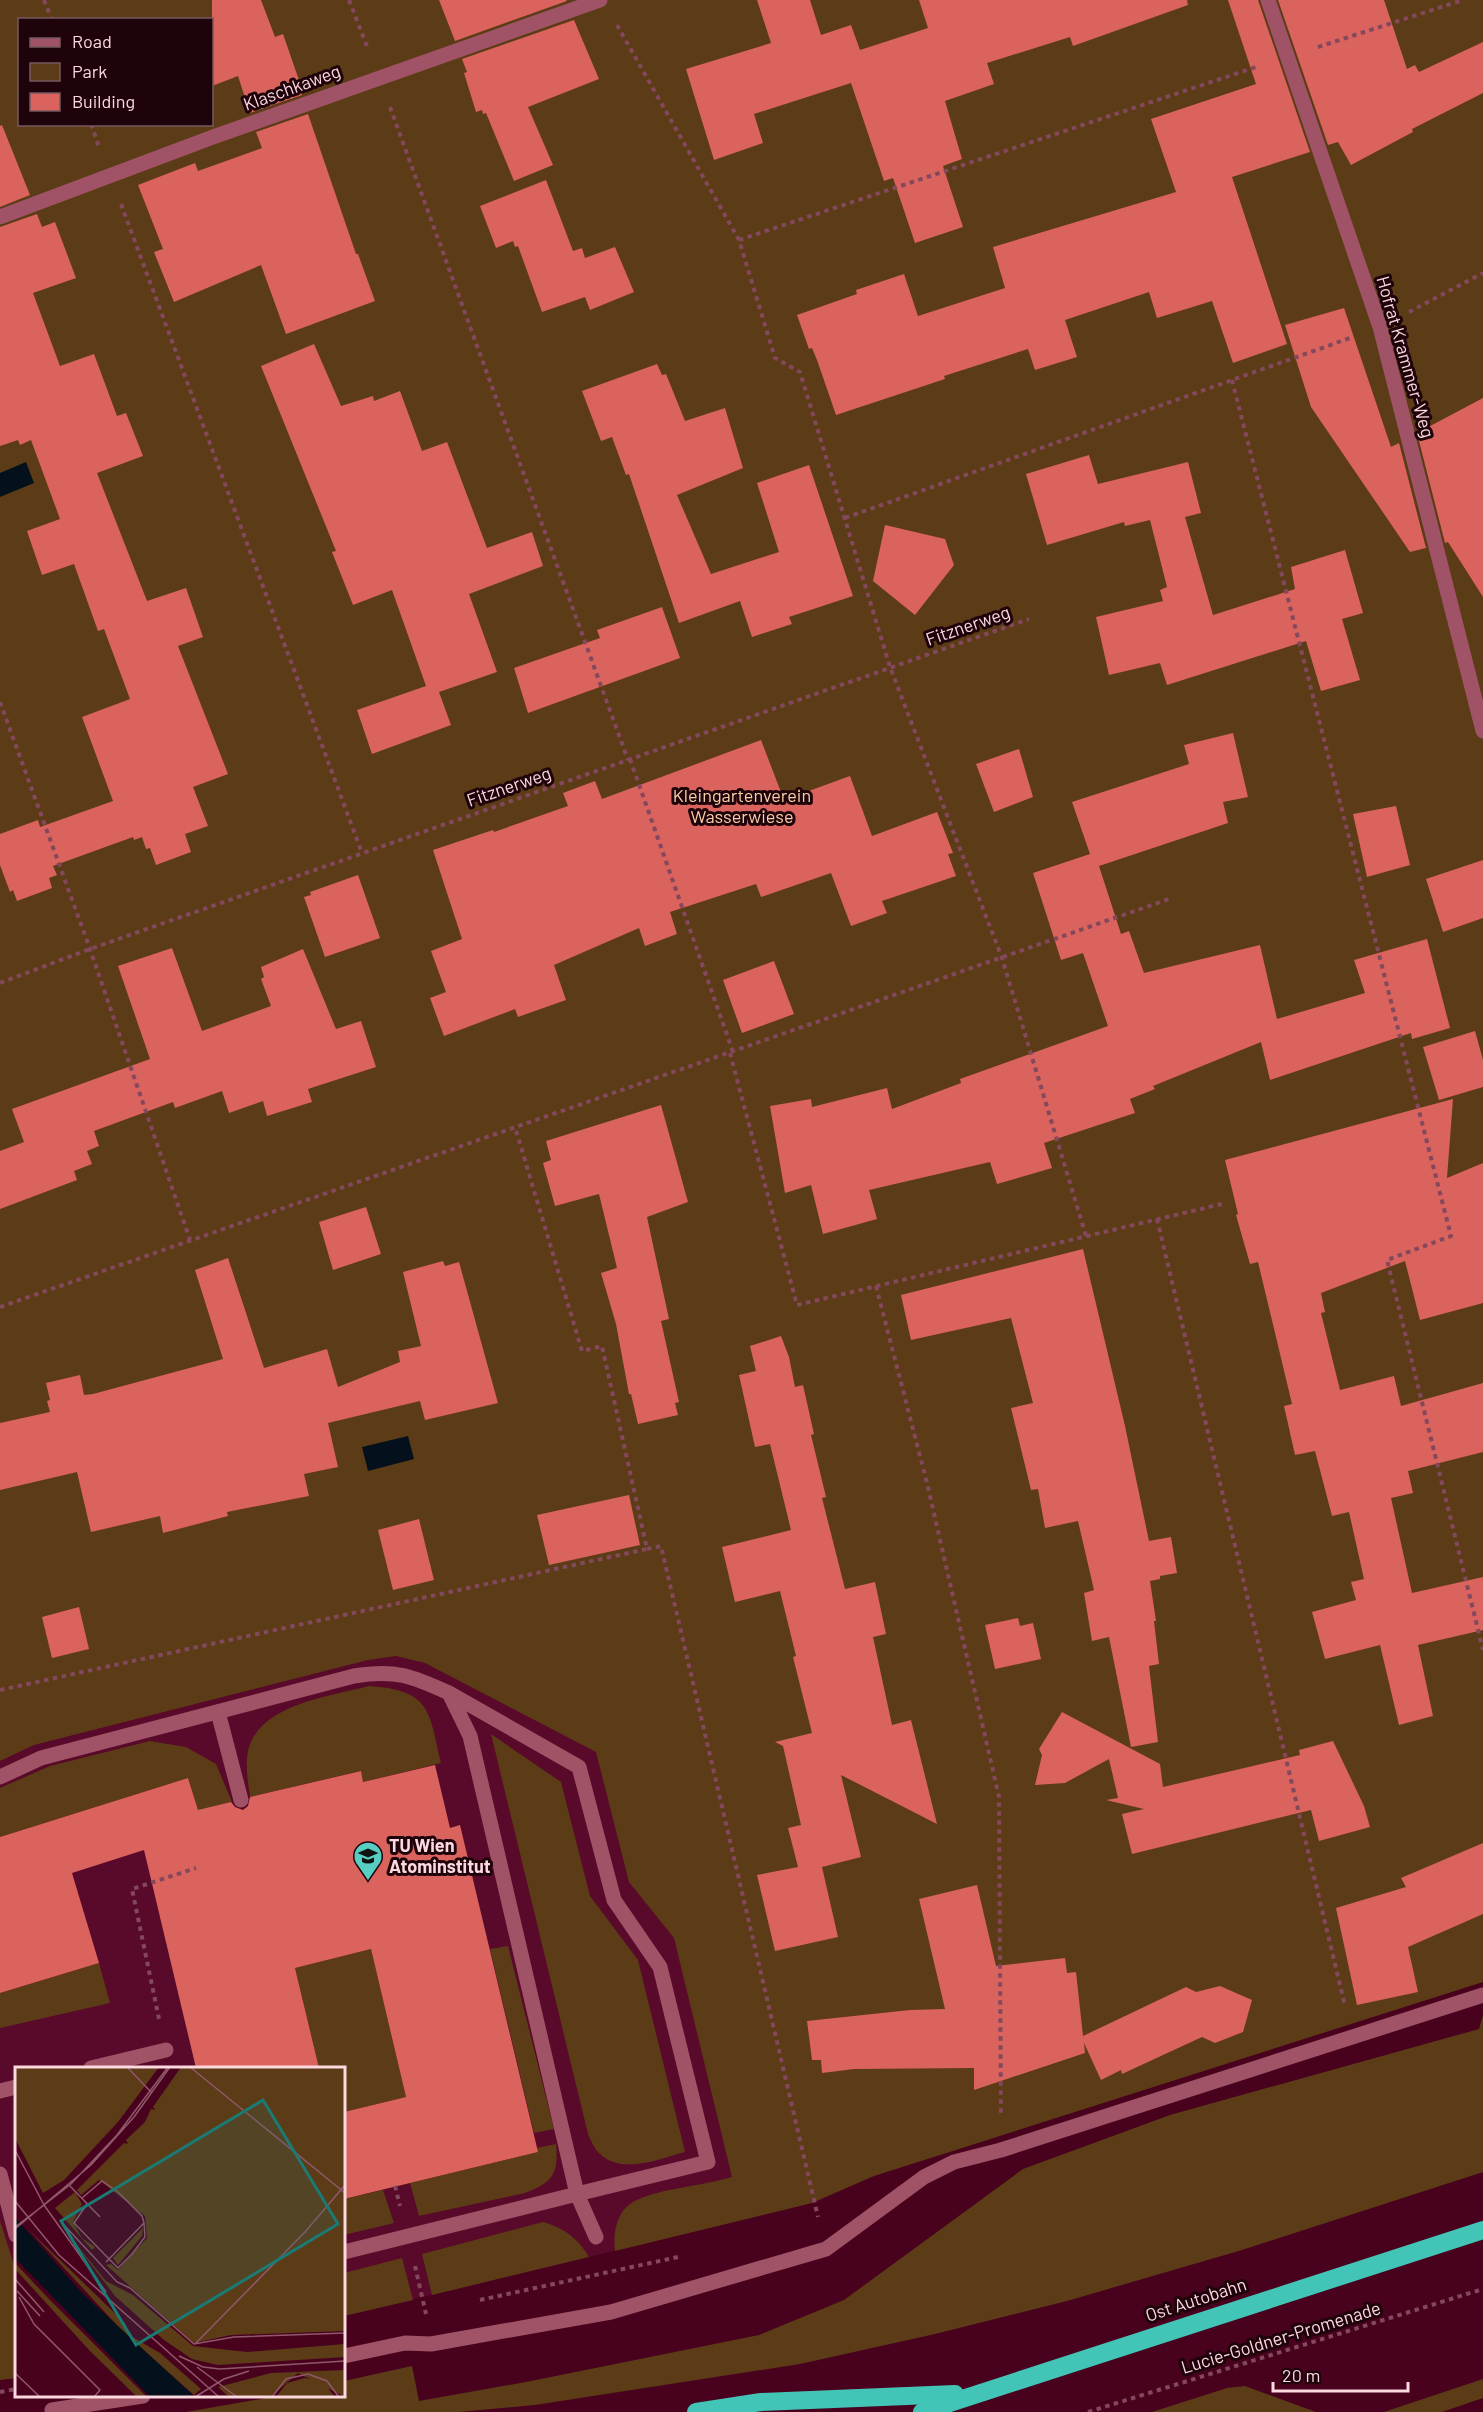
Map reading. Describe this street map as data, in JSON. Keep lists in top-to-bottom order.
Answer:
{
  "streets": {
    "highway": ["Ost Autobahn"],
    "street": ["Klaschkaweg", "Hofrat Krammer-Weg"],
    "path": ["Fitznerweg", "Lucie-Goldner-Promenade"]
  },
  "parks": ["Kleingartenverein Wasserwiese"],
  "places": {
    "school or university": ["TU Wien Atominstitut"]
  },
  "legend": ["Road", "Park", "Building"],
  "scale_bar": "20 m"
}
